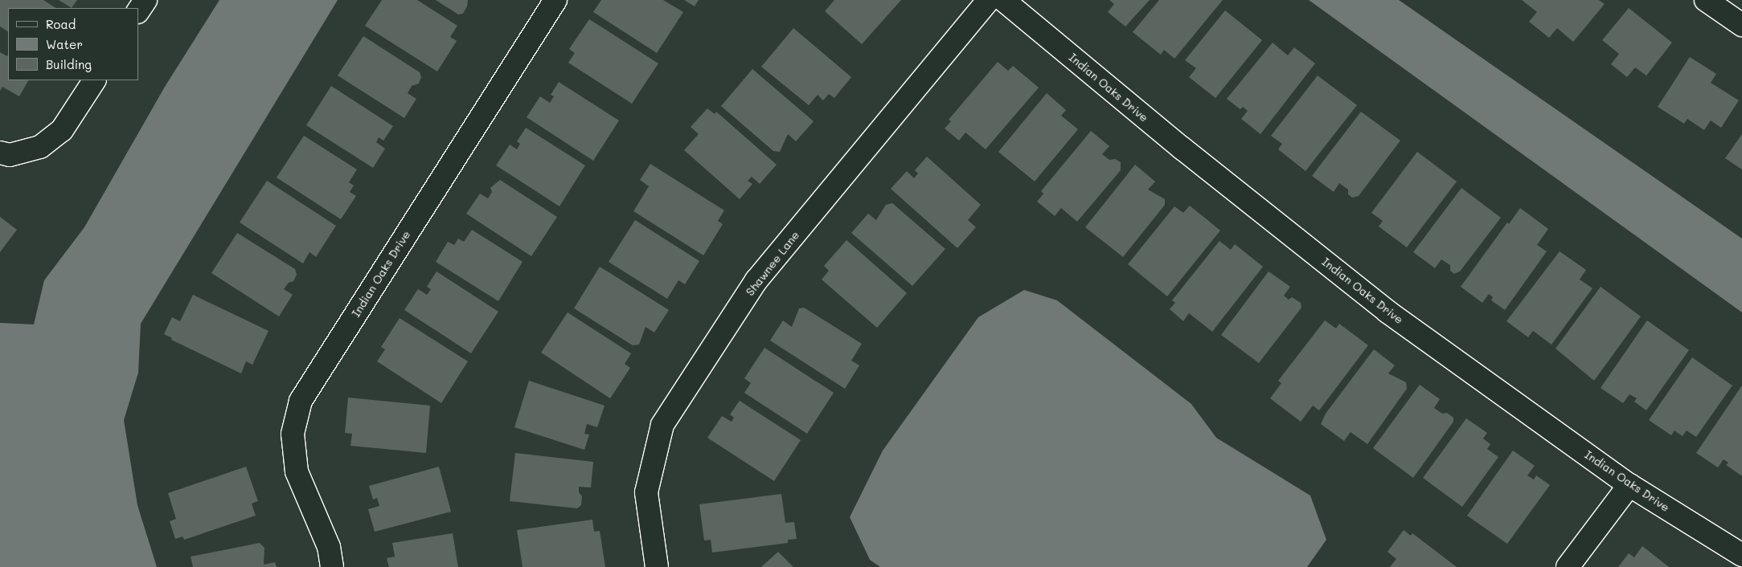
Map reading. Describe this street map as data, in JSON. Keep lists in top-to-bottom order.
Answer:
{
  "streets": {
    "street": ["Indian Oaks Drive", "Shawnee Lane"]
  },
  "legend": ["Road", "Water", "Building"]
}
